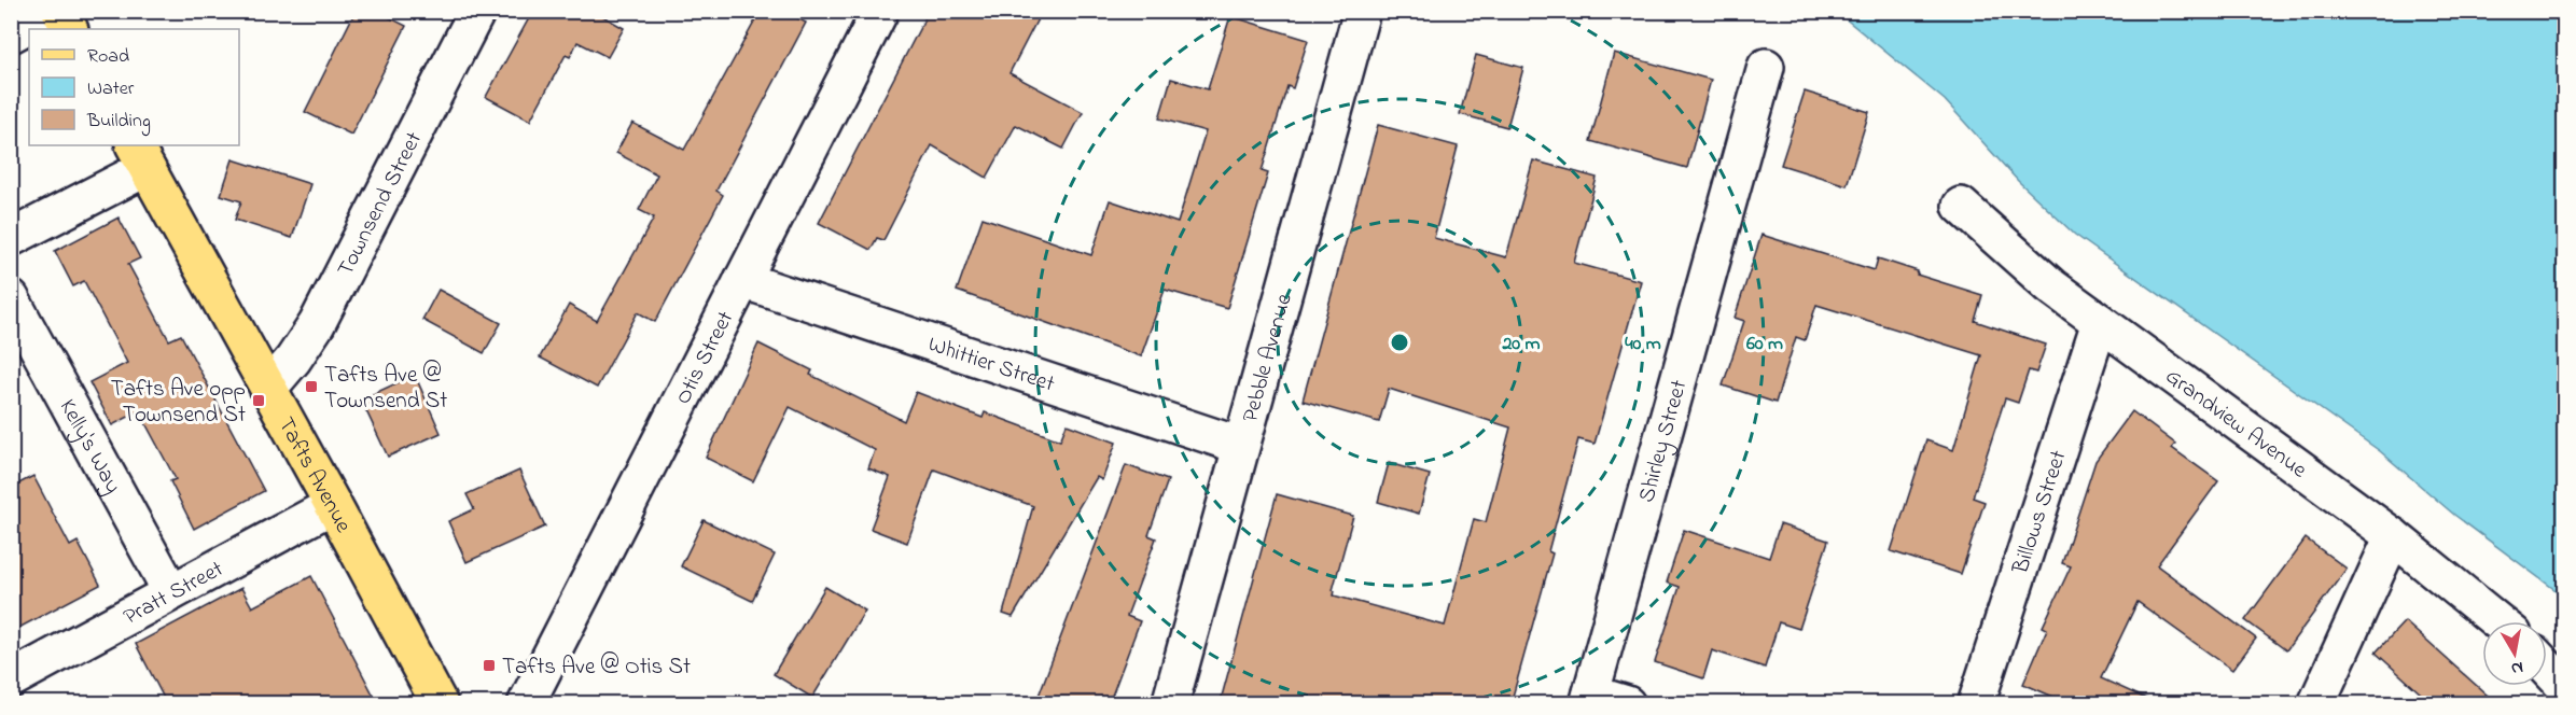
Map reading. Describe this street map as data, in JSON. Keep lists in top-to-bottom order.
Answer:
{
  "streets": {
    "main road": ["Tafts Avenue"],
    "street": [
      "Townsend Street",
      "Otis Street",
      "Pebble Avenue",
      "Whittier Street",
      "Grandview Avenue",
      "Shirley Street",
      "Kelly's Way",
      "Billows Street",
      "Pratt Street"
    ]
  },
  "crossings": [
    ["Townsend Street", "Tafts Avenue"],
    ["Otis Street", "Whittier Street"],
    ["Pebble Avenue", "Whittier Street"],
    ["Grandview Avenue", "Billows Street"],
    ["Kelly's Way", "Pratt Street"],
    ["Tafts Avenue", "Pratt Street"]
  ],
  "places": {
    "transit": ["Tafts Ave @ Townsend St", "Tafts Ave opp Townsend St", "Tafts Ave @ Otis St"]
  },
  "legend": ["Road", "Water", "Building"],
  "north": "bottom",
  "rings": ["20 m", "40 m", "60 m"]
}
